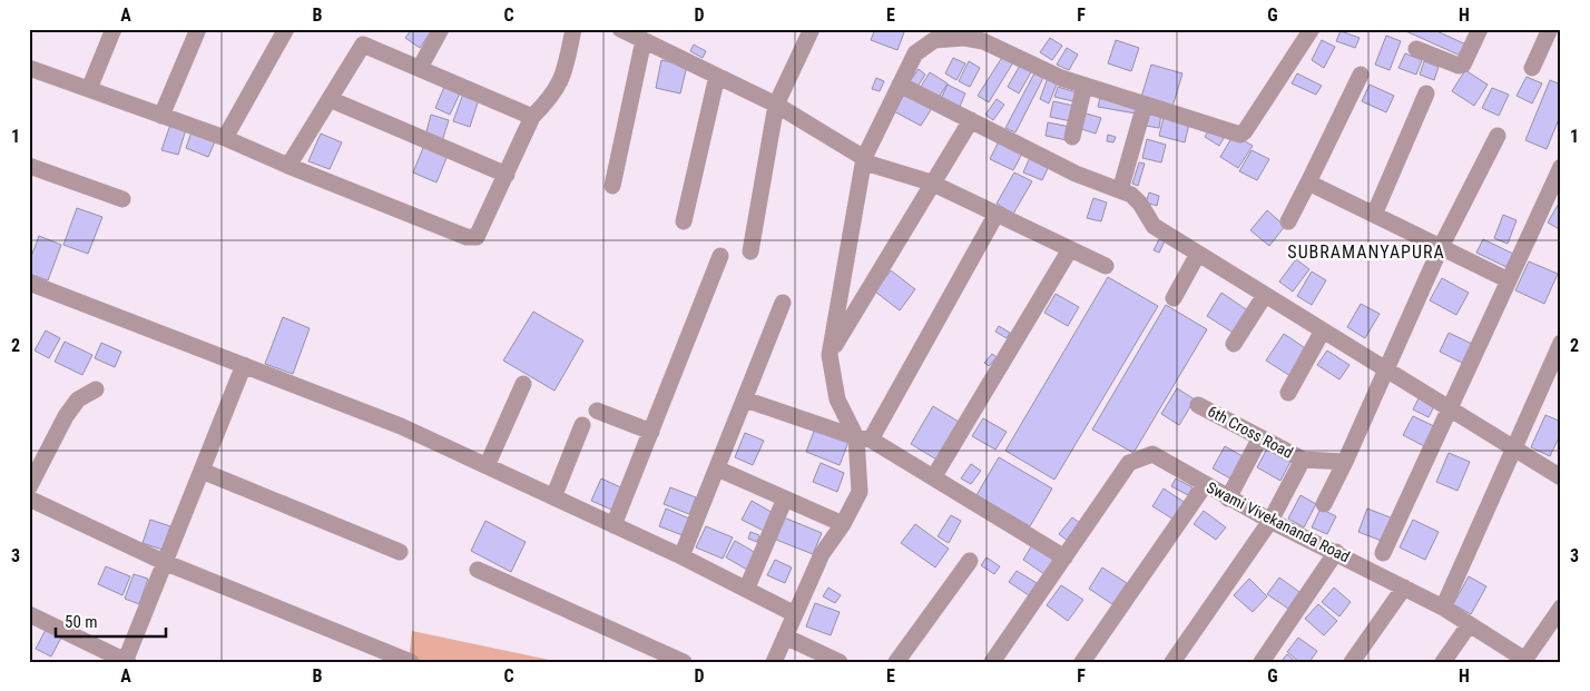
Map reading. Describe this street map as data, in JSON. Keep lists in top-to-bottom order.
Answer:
{
  "streets": {
    "street": ["6th Cross Road", "Swami Vivekananda Road"]
  },
  "districts": ["SUBRAMANYAPURA"],
  "scale_bar": "50 m",
  "grid": {
    "columns": [
      "A",
      "B",
      "C",
      "D",
      "E",
      "F",
      "G",
      "H"
    ],
    "rows": ["1", "2", "3"]
  }
}
